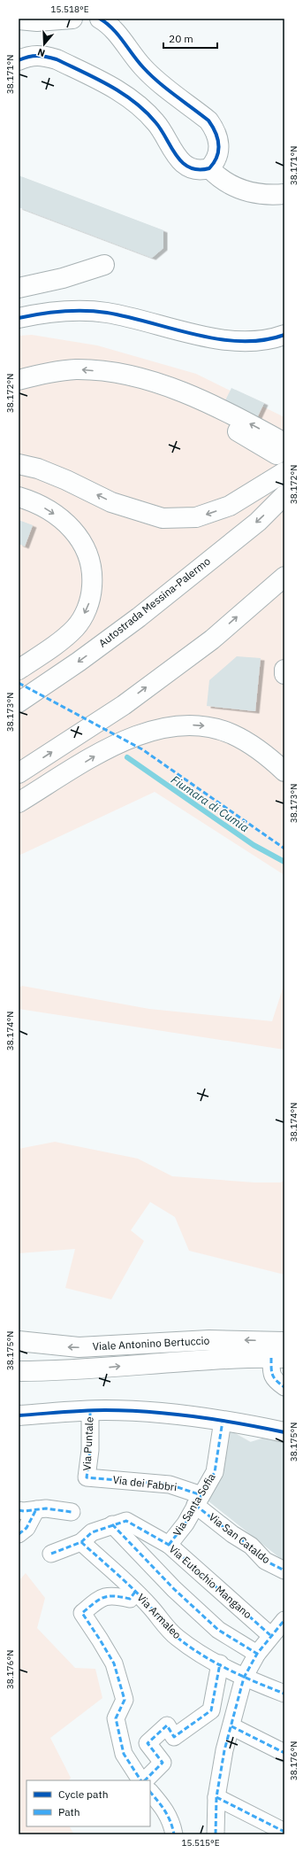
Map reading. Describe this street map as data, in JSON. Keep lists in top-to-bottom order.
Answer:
{
  "streets": {
    "main road": ["Autostrada Messina-Palermo", "Viale Antonino Bertuccio"],
    "street": [
      "Via Puntale",
      "Via dei Fabbri",
      "Via Santa Sofia",
      "Via San Cataldo",
      "Via Eutochio Mangano",
      "Via Armaleo"
    ]
  },
  "crossings": [
    ["Via Puntale", "Via dei Fabbri"],
    ["Via dei Fabbri", "Via Santa Sofia"],
    ["Via dei Fabbri", "Via San Cataldo"],
    ["Via Santa Sofia", "Via San Cataldo"],
    ["Via Santa Sofia", "Via Eutochio Mangano"],
    ["Via Eutochio Mangano", "Via Armaleo"]
  ],
  "water": ["Fiumara di Cumia"],
  "legend": ["Cycle path", "Path"],
  "scale_bar": "20 m",
  "north": "bottom",
  "coordinates": [
    "15.518°E",
    "38.171°N",
    "38.172°N",
    "38.173°N",
    "38.174°N",
    "38.175°N",
    "38.176°N",
    "15.515°E"
  ]
}
